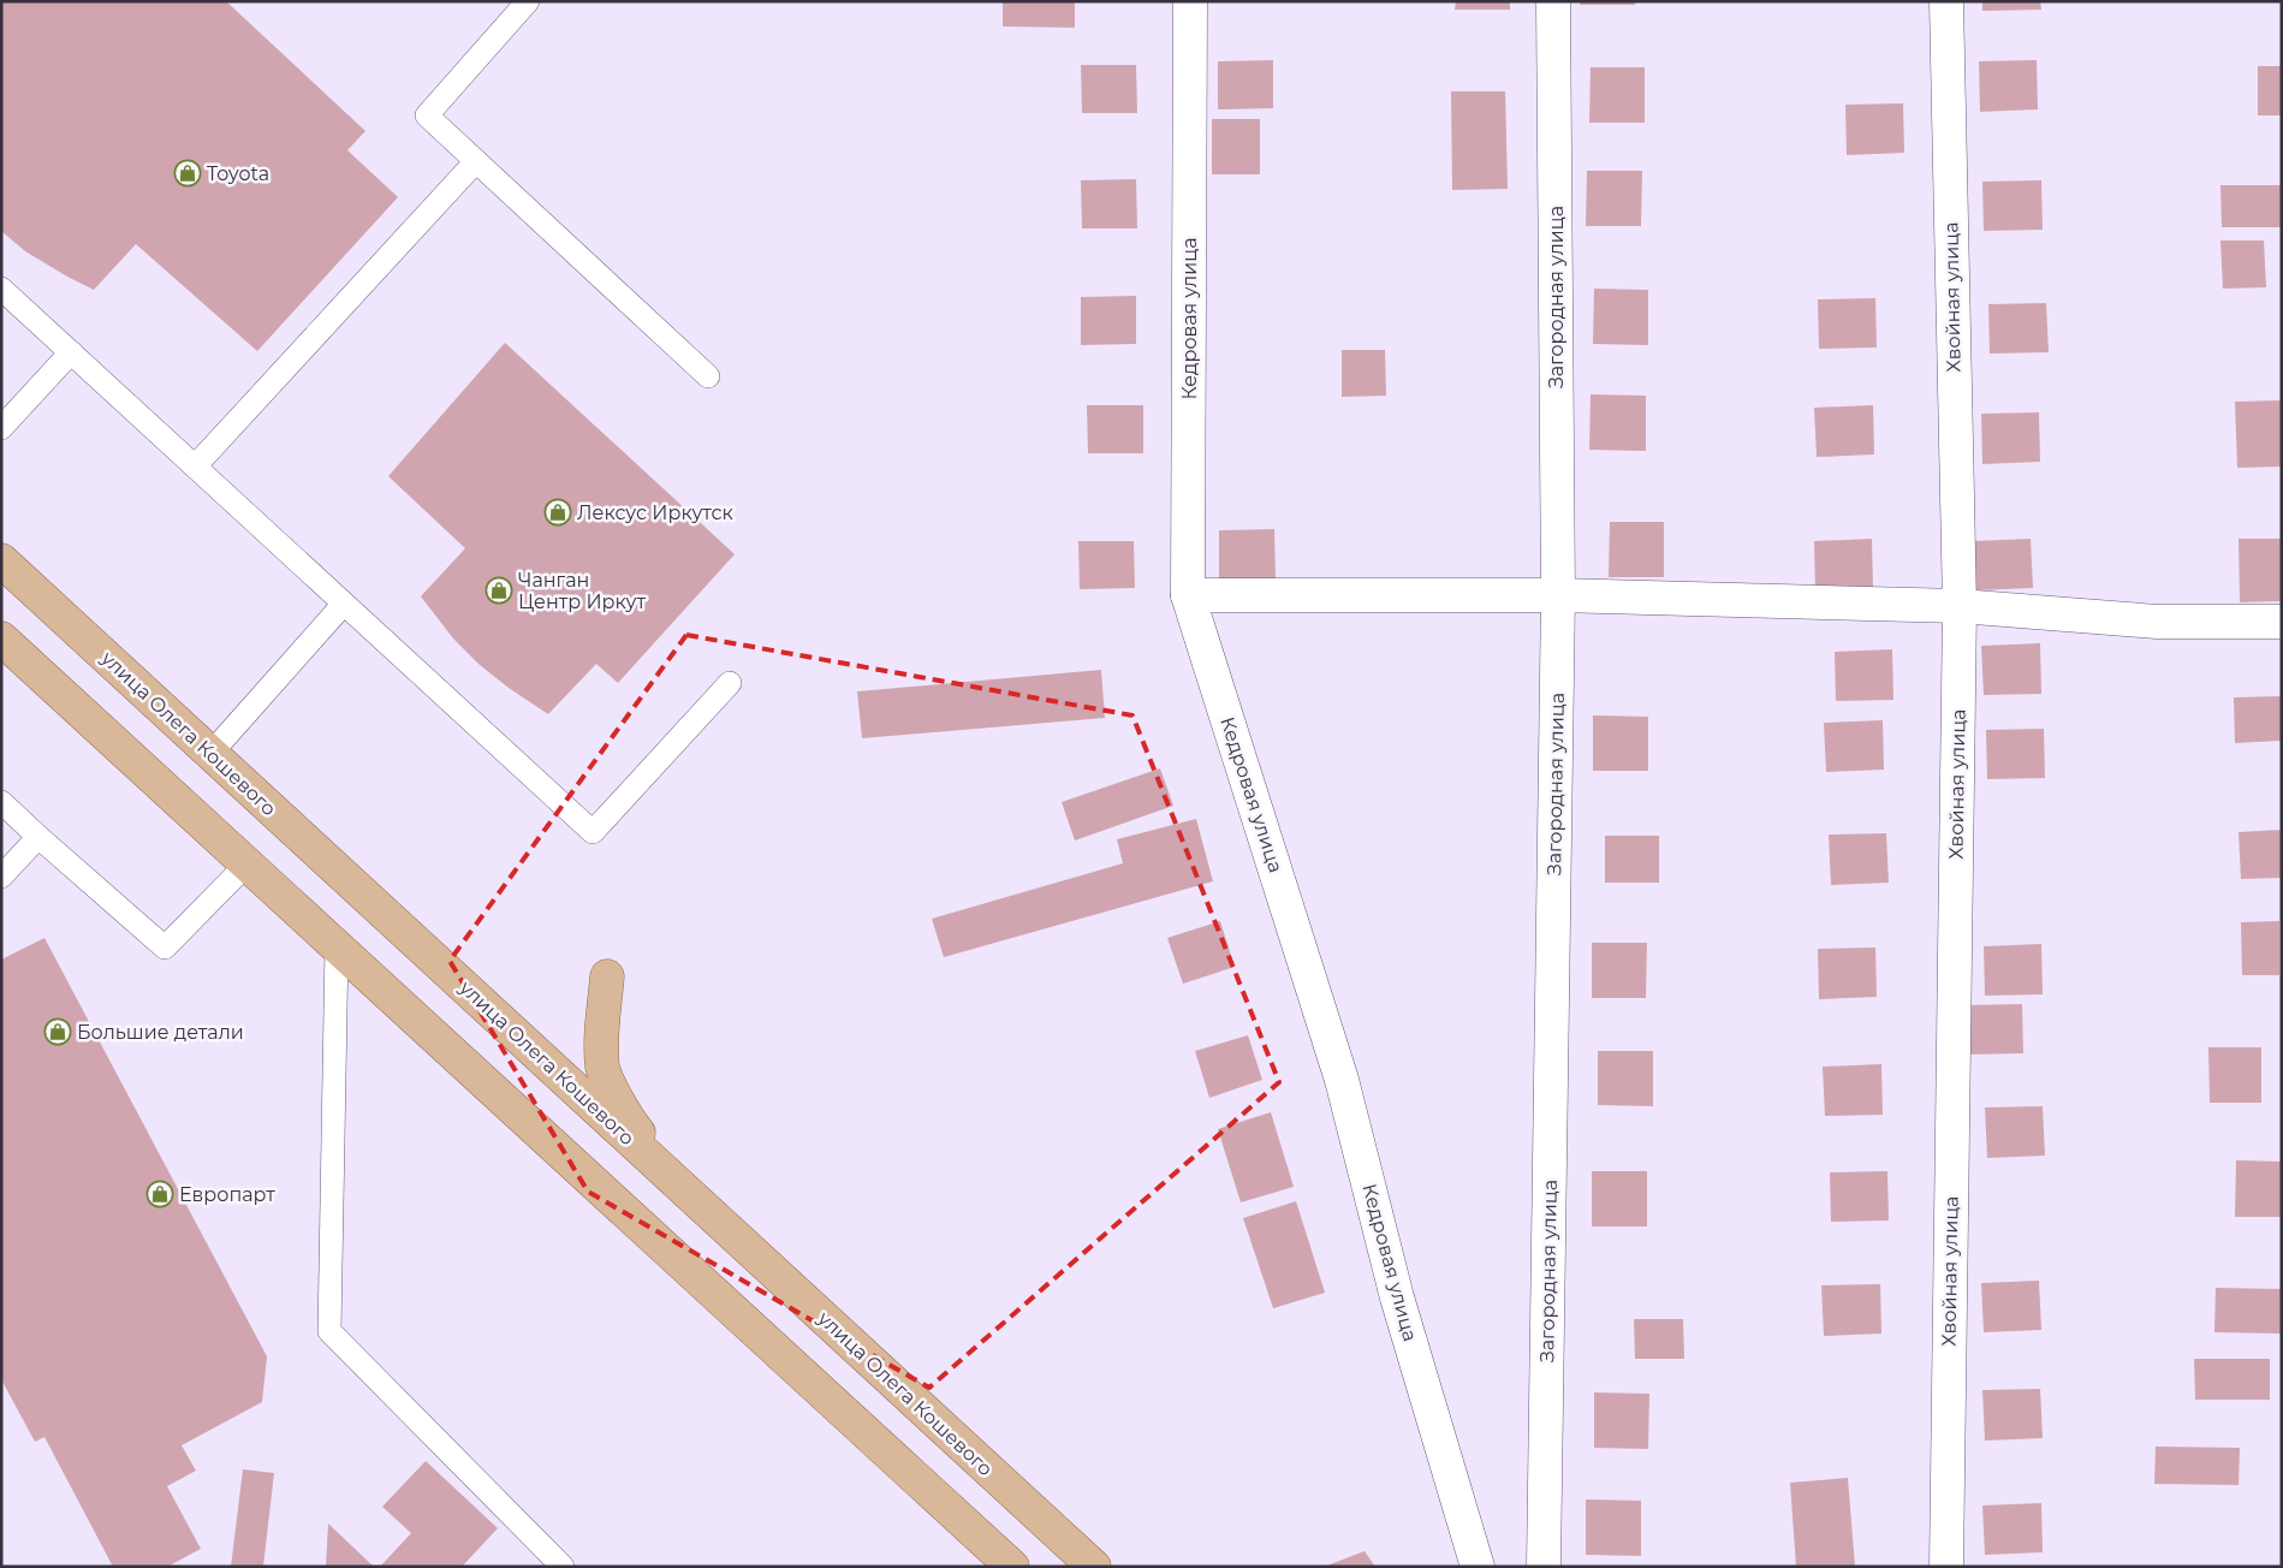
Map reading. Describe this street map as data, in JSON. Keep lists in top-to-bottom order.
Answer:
{
  "streets": {
    "main road": ["улица Олега Кошевого"],
    "street": ["Загородная улица", "Хвойная улица", "Кедровая улица"]
  },
  "places": {
    "shop": [
      "Toyota",
      "Лексус Иркутск",
      "Чанган Центр Иркут",
      "Большие детали",
      "Европарт"
    ]
  }
}
